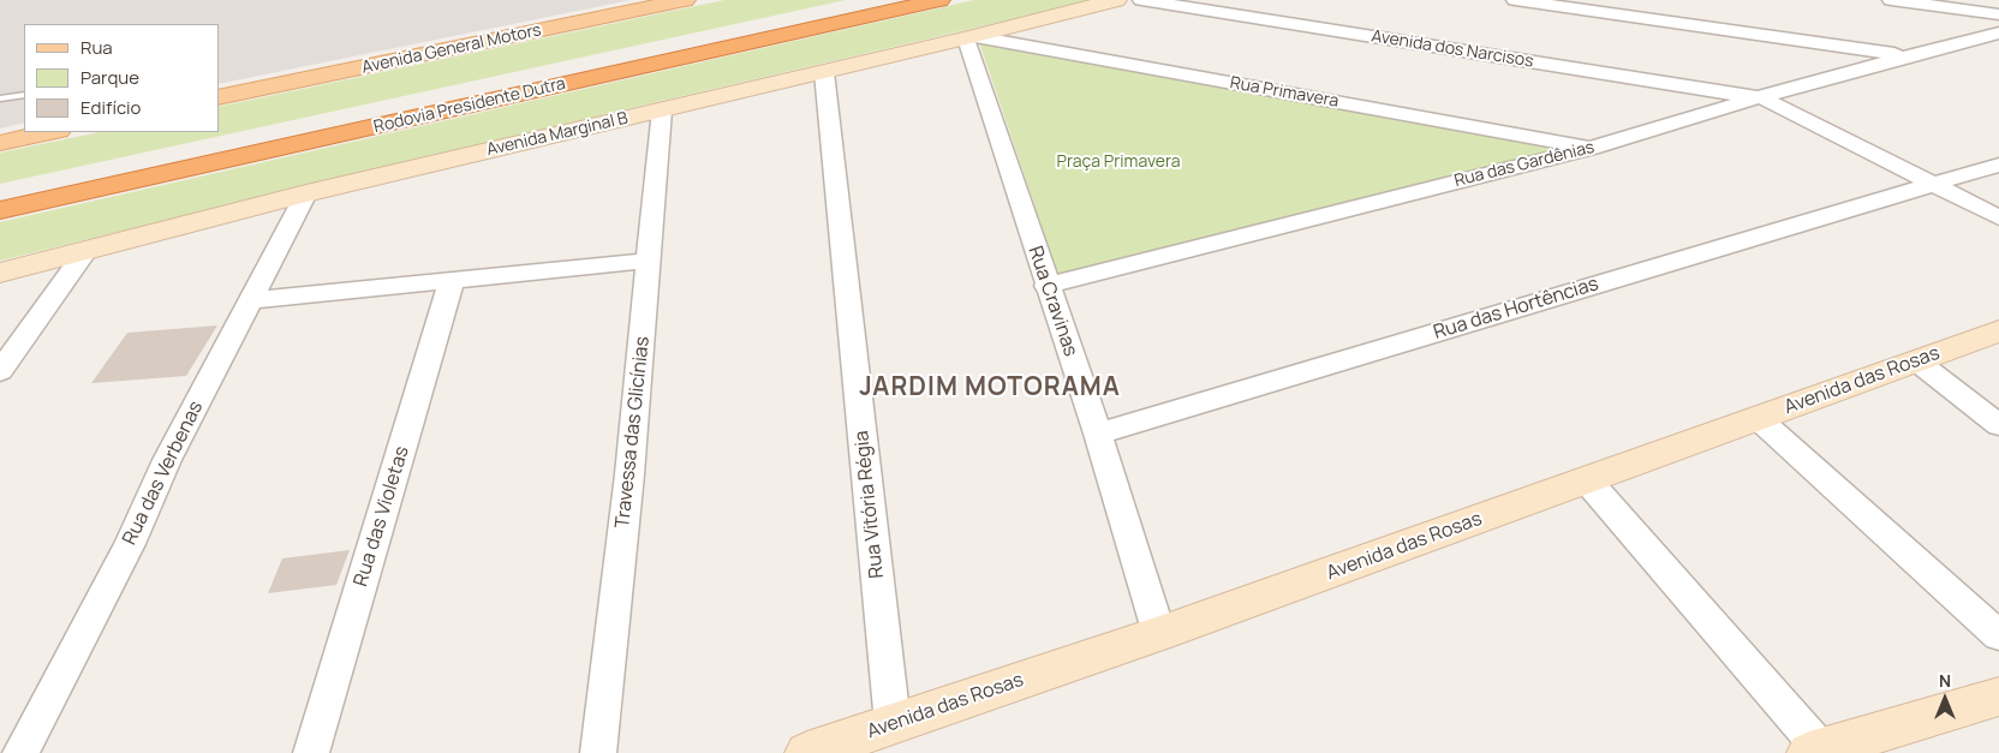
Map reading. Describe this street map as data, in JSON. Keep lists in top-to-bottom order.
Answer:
{
  "streets": {
    "highway": ["Rodovia Presidente Dutra"],
    "main road": ["Avenida General Motors"],
    "street": [
      "Avenida dos Narcisos",
      "Rua Primavera",
      "Avenida Marginal B",
      "Rua das Gardênias",
      "Rua Cravinas",
      "Rua das Hortências",
      "Avenida das Rosas",
      "Travessa das Glicínias",
      "Rua das Verbenas",
      "Rua Vitória Régia",
      "Rua das Violetas"
    ]
  },
  "crossings": [
    ["Avenida dos Narcisos", "Rua das Gardênias"],
    ["Rua Primavera", "Avenida Marginal B"],
    ["Rua Primavera", "Rua das Gardênias"],
    ["Rua Primavera", "Rua Cravinas"],
    ["Avenida Marginal B", "Rua Cravinas"],
    ["Avenida Marginal B", "Travessa das Glicínias"],
    ["Avenida Marginal B", "Rua das Verbenas"],
    ["Avenida Marginal B", "Rua Vitória Régia"],
    ["Rua das Gardênias", "Rua Cravinas"],
    ["Rua Cravinas", "Rua das Hortências"],
    ["Rua Cravinas", "Avenida das Rosas"],
    ["Avenida das Rosas", "Rua Vitória Régia"]
  ],
  "districts": ["JARDIM MOTORAMA"],
  "parks": ["Praça Primavera"],
  "legend": ["Rua", "Parque", "Edifício"],
  "north": "top"
}
